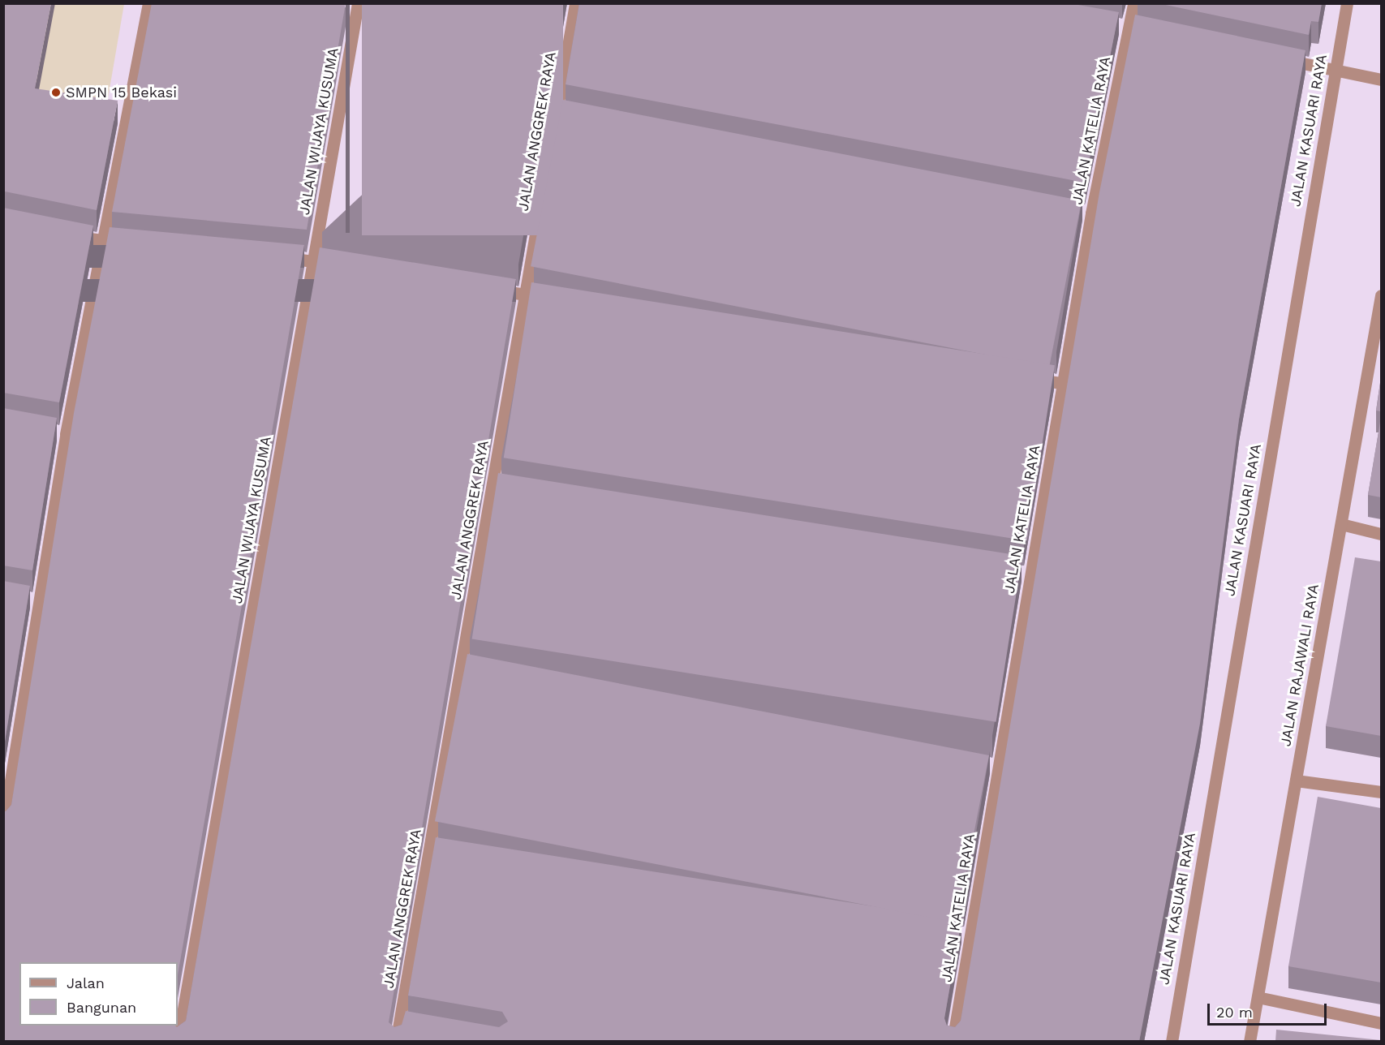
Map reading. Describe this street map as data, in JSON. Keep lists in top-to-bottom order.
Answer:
{
  "streets": {
    "street": [
      "JALAN KATELIA RAYA",
      "JALAN KASUARI RAYA",
      "JALAN WIJAYA KUSUMA",
      "JALAN ANGGREK RAYA",
      "JALAN RAJAWALI RAYA"
    ]
  },
  "places": ["SMPN 15 Bekasi"],
  "legend": ["Jalan", "Bangunan"],
  "scale_bar": "20 m"
}
